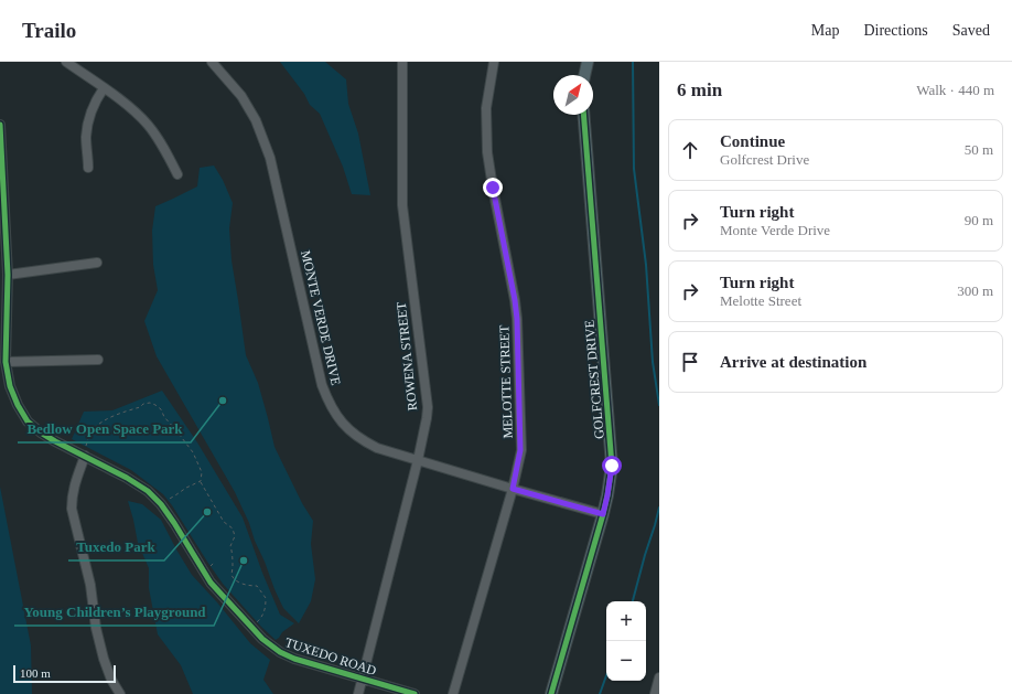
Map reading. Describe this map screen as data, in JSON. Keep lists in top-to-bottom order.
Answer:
{
  "streets": {
    "main road": ["GOLFCREST DRIVE"],
    "street": [
      "MONTE VERDE DRIVE",
      "ROWENA STREET",
      "MELOTTE STREET",
      "TUXEDO ROAD"
    ]
  },
  "crossings": [
    ["MONTE VERDE DRIVE", "ROWENA STREET"],
    ["MONTE VERDE DRIVE", "GOLFCREST DRIVE"],
    ["MONTE VERDE DRIVE", "MELOTTE STREET"],
    ["ROWENA STREET", "TUXEDO ROAD"]
  ],
  "places": ["Bedlow Open Space Park", "Tuxedo Park", "Young Children’s Playground"],
  "scale_bar": "100 m",
  "north": "top right",
  "page": {
    "header": "Trailo",
    "nav": ["Map", "Directions", "Saved"],
    "heading": ["6 min", "Walk · 440 m"],
    "list": [
      ["Continue", "Golfcrest Drive", "50 m"],
      ["Turn right", "Monte Verde Drive", "90 m"],
      ["Turn right", "Melotte Street", "300 m"],
      "Arrive at destination"
    ],
    "map_buttons": ["+", "−"],
    "scale": "100 m"
  }
}
